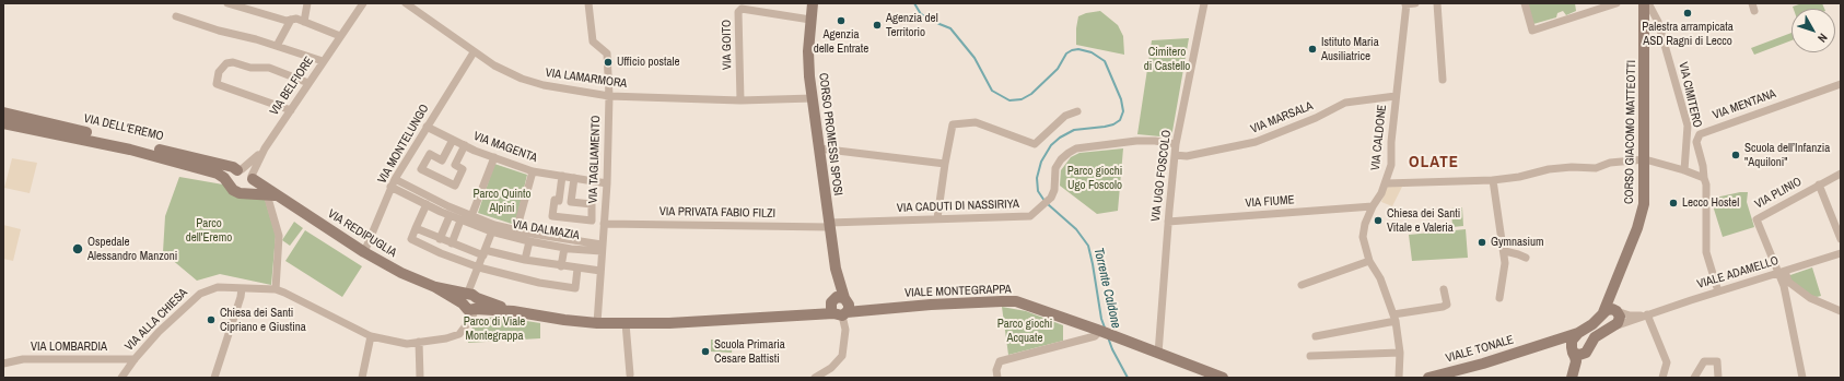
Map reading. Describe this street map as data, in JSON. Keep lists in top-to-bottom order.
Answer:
{
  "streets": {
    "main road": [
      "VIA DELL'EREMO",
      "CORSO GIACOMO MATTEOTTI",
      "CORSO PROMESSI SPOSI",
      "VIA REDIPUGLIA",
      "VIALE MONTEGRAPPA",
      "VIALE TONALE"
    ],
    "street": [
      "VIA GOITO",
      "VIA LAMARMORA",
      "VIA BELFIORE",
      "VIA CIMITERO",
      "VIA MENTANA",
      "VIA MARSALA",
      "VIA CALDONE",
      "VIA MONTELUNGO",
      "VIA MAGENTA",
      "VIA TAGLIAMENTO",
      "VIA UGO FOSCOLO",
      "VIA PLINIO",
      "VIA FIUME",
      "VIA CADUTI DI NASSIRIYA",
      "VIA PRIVATA FABIO FILZI",
      "VIA DALMAZIA",
      "VIALE ADAMELLO",
      "VIA ALLA CHIESA",
      "VIA LOMBARDIA"
    ]
  },
  "crossings": [
    ["VIA GOITO", "VIA LAMARMORA"],
    ["VIA GOITO", "CORSO PROMESSI SPOSI"],
    ["VIA LAMARMORA", "CORSO PROMESSI SPOSI"],
    ["VIA LAMARMORA", "VIA MONTELUNGO"],
    ["VIA LAMARMORA", "VIA TAGLIAMENTO"],
    ["VIA BELFIORE", "VIA DELL'EREMO"],
    ["VIA BELFIORE", "VIA REDIPUGLIA"],
    ["VIA MENTANA", "VIALE ADAMELLO"],
    ["VIA MARSALA", "VIA CALDONE"],
    ["VIA MARSALA", "VIA UGO FOSCOLO"],
    ["VIA DELL'EREMO", "VIA REDIPUGLIA"],
    ["CORSO GIACOMO MATTEOTTI", "VIALE ADAMELLO"],
    ["CORSO PROMESSI SPOSI", "VIA CADUTI DI NASSIRIYA"],
    ["CORSO PROMESSI SPOSI", "VIA PRIVATA FABIO FILZI"],
    ["CORSO PROMESSI SPOSI", "VIALE MONTEGRAPPA"],
    ["VIA CALDONE", "VIA FIUME"],
    ["VIA MONTELUNGO", "VIA MAGENTA"],
    ["VIA MONTELUNGO", "VIA DALMAZIA"],
    ["VIA MONTELUNGO", "VIA REDIPUGLIA"],
    ["VIA MAGENTA", "VIA TAGLIAMENTO"],
    ["VIA TAGLIAMENTO", "VIA PRIVATA FABIO FILZI"],
    ["VIA TAGLIAMENTO", "VIA DALMAZIA"],
    ["VIA TAGLIAMENTO", "VIALE MONTEGRAPPA"],
    ["VIA UGO FOSCOLO", "VIA FIUME"],
    ["VIA UGO FOSCOLO", "VIA CADUTI DI NASSIRIYA"],
    ["VIA UGO FOSCOLO", "VIALE MONTEGRAPPA"],
    ["VIA PLINIO", "VIALE ADAMELLO"],
    ["VIA CADUTI DI NASSIRIYA", "VIA PRIVATA FABIO FILZI"],
    ["VIA REDIPUGLIA", "VIALE MONTEGRAPPA"],
    ["VIA ALLA CHIESA", "VIA LOMBARDIA"]
  ],
  "districts": ["OLATE"],
  "water": ["Torrente Caldone"],
  "parks": [
    "Cimitero di Castello",
    "Parco giochi Ugo Foscolo",
    "Parco Quinto Alpini",
    "Parco dell'Eremo",
    "Parco di Viale Montegrappa",
    "Parco giochi Acquate"
  ],
  "places": [
    "Palestra arrampicata ASD Ragni di Lecco",
    "Agenzia delle Entrate",
    "Agenzia del Territorio",
    "Istituto Maria Ausiliatrice",
    "Ufficio postale",
    "Scuola dell’Infanzia \"Aquiloni\"",
    "Lecco Hostel",
    "Chiesa dei Santi Vitale e Valeria",
    "Gymnasium",
    "Ospedale Alessandro Manzoni",
    "Chiesa dei Santi Cipriano e Giustina",
    "Scuola Primaria Cesare Battisti"
  ],
  "north": "bottom right"
}
